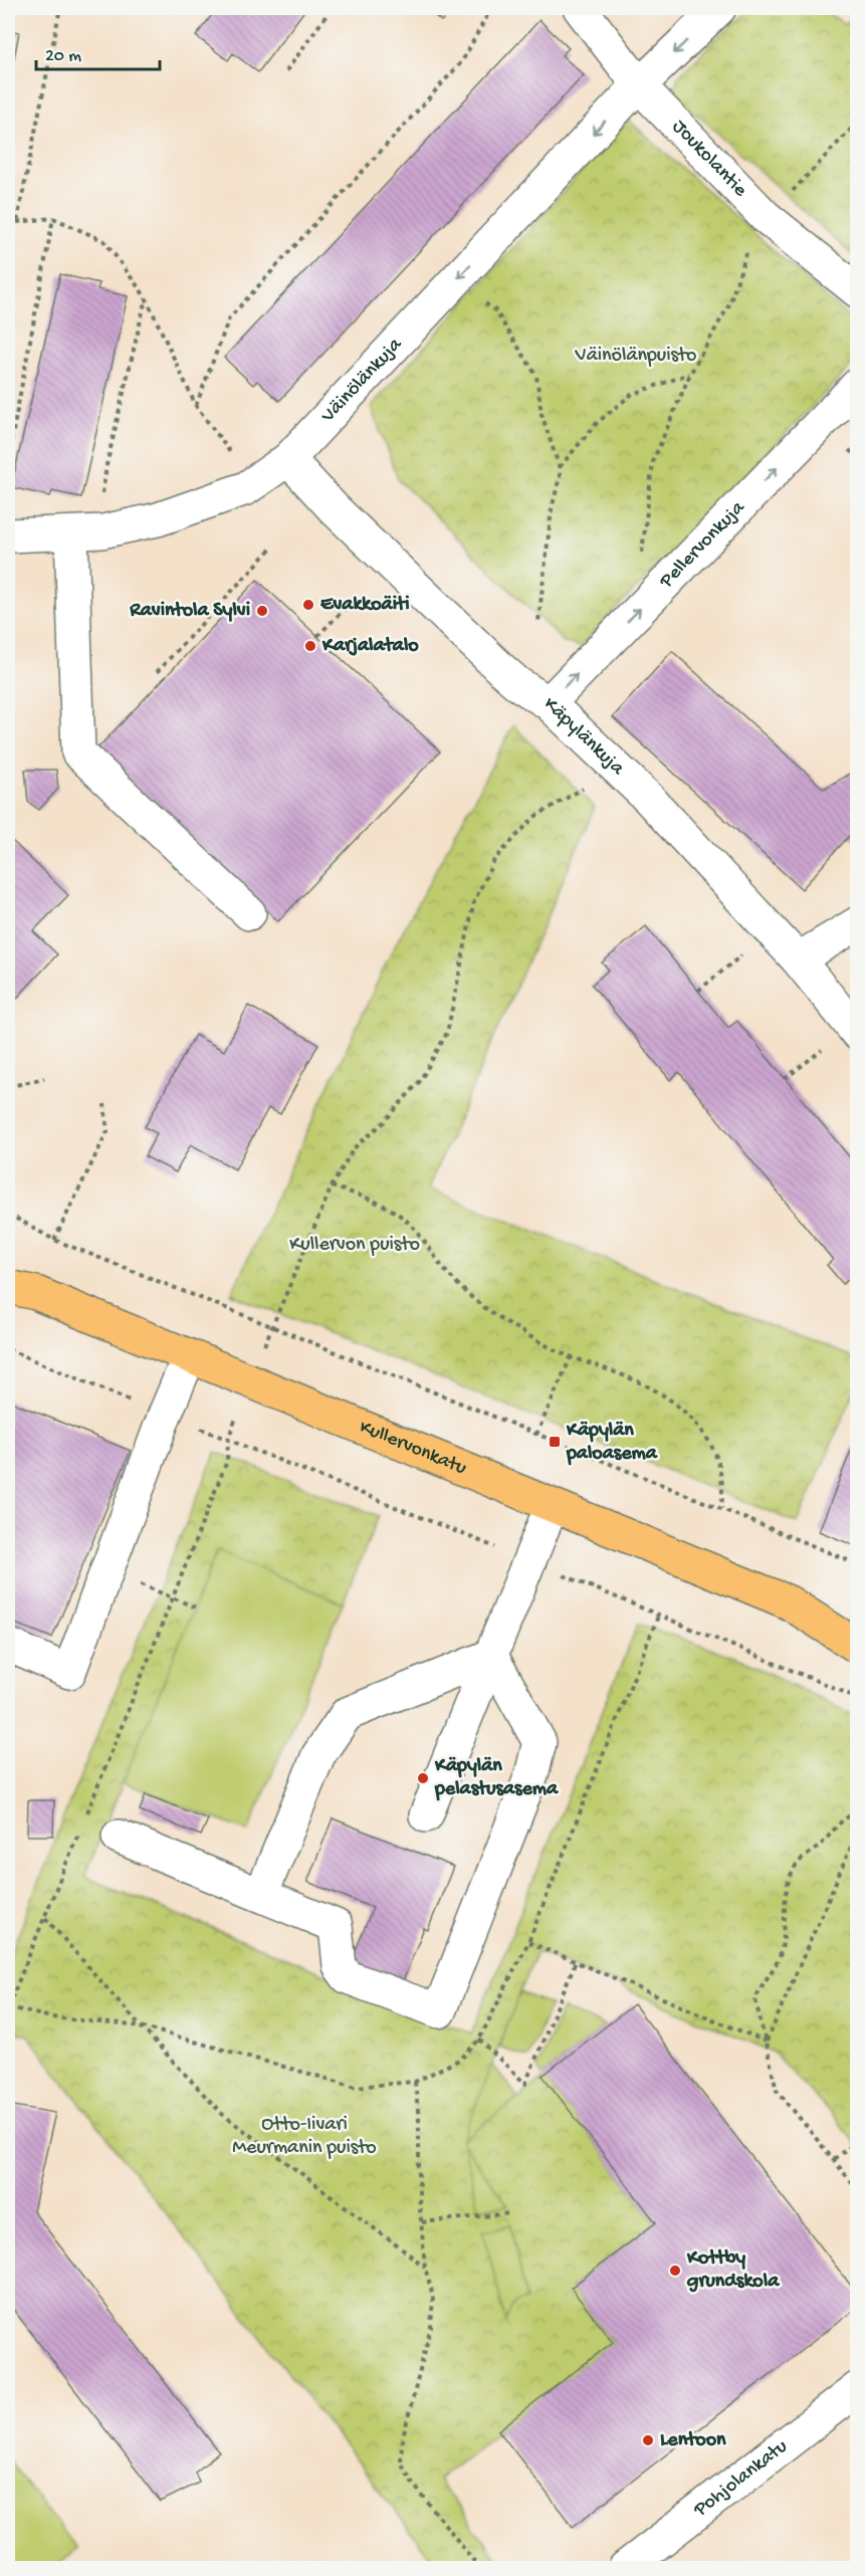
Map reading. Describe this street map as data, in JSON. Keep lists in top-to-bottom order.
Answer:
{
  "streets": {
    "main road": ["Kullervonkatu"],
    "street": [
      "Joukolantie",
      "Väinölänkuja",
      "Pellervonkuja",
      "Käpylänkuja",
      "Pohjolankatu"
    ]
  },
  "crossings": [
    ["Joukolantie", "Väinölänkuja"],
    ["Väinölänkuja", "Käpylänkuja"],
    ["Pellervonkuja", "Käpylänkuja"]
  ],
  "one_way": ["Väinölänkuja", "Pellervonkuja"],
  "parks": ["Väinölänpuisto", "Kullervon puisto", "Otto-Iivari Meurmanin puisto"],
  "places": {
    "other": [
      "Evakkoäiti",
      "Ravintola Sylvi",
      "Karjalatalo",
      "Käpylän pelastusasema",
      "Kottby grundskola",
      "Lentoon"
    ],
    "transit": ["Käpylän paloasema"]
  },
  "scale_bar": "20 m"
}
